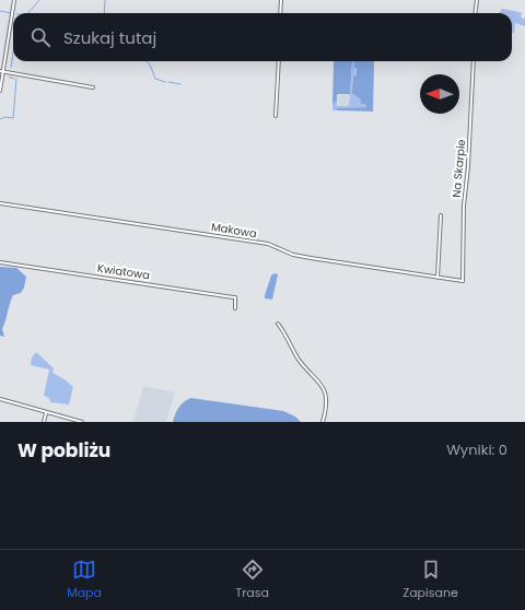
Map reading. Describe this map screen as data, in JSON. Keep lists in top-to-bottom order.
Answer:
{
  "streets": {
    "street": ["Na Skarpie", "Makowa", "Kwiatowa"]
  },
  "crossings": [
    ["Na Skarpie", "Makowa"]
  ],
  "north": "left",
  "page": {
    "search": "Szukaj tutaj",
    "heading": ["W pobliżu", "Wyniki: 0"],
    "nav": ["Mapa", "Trasa", "Zapisane"]
  }
}
